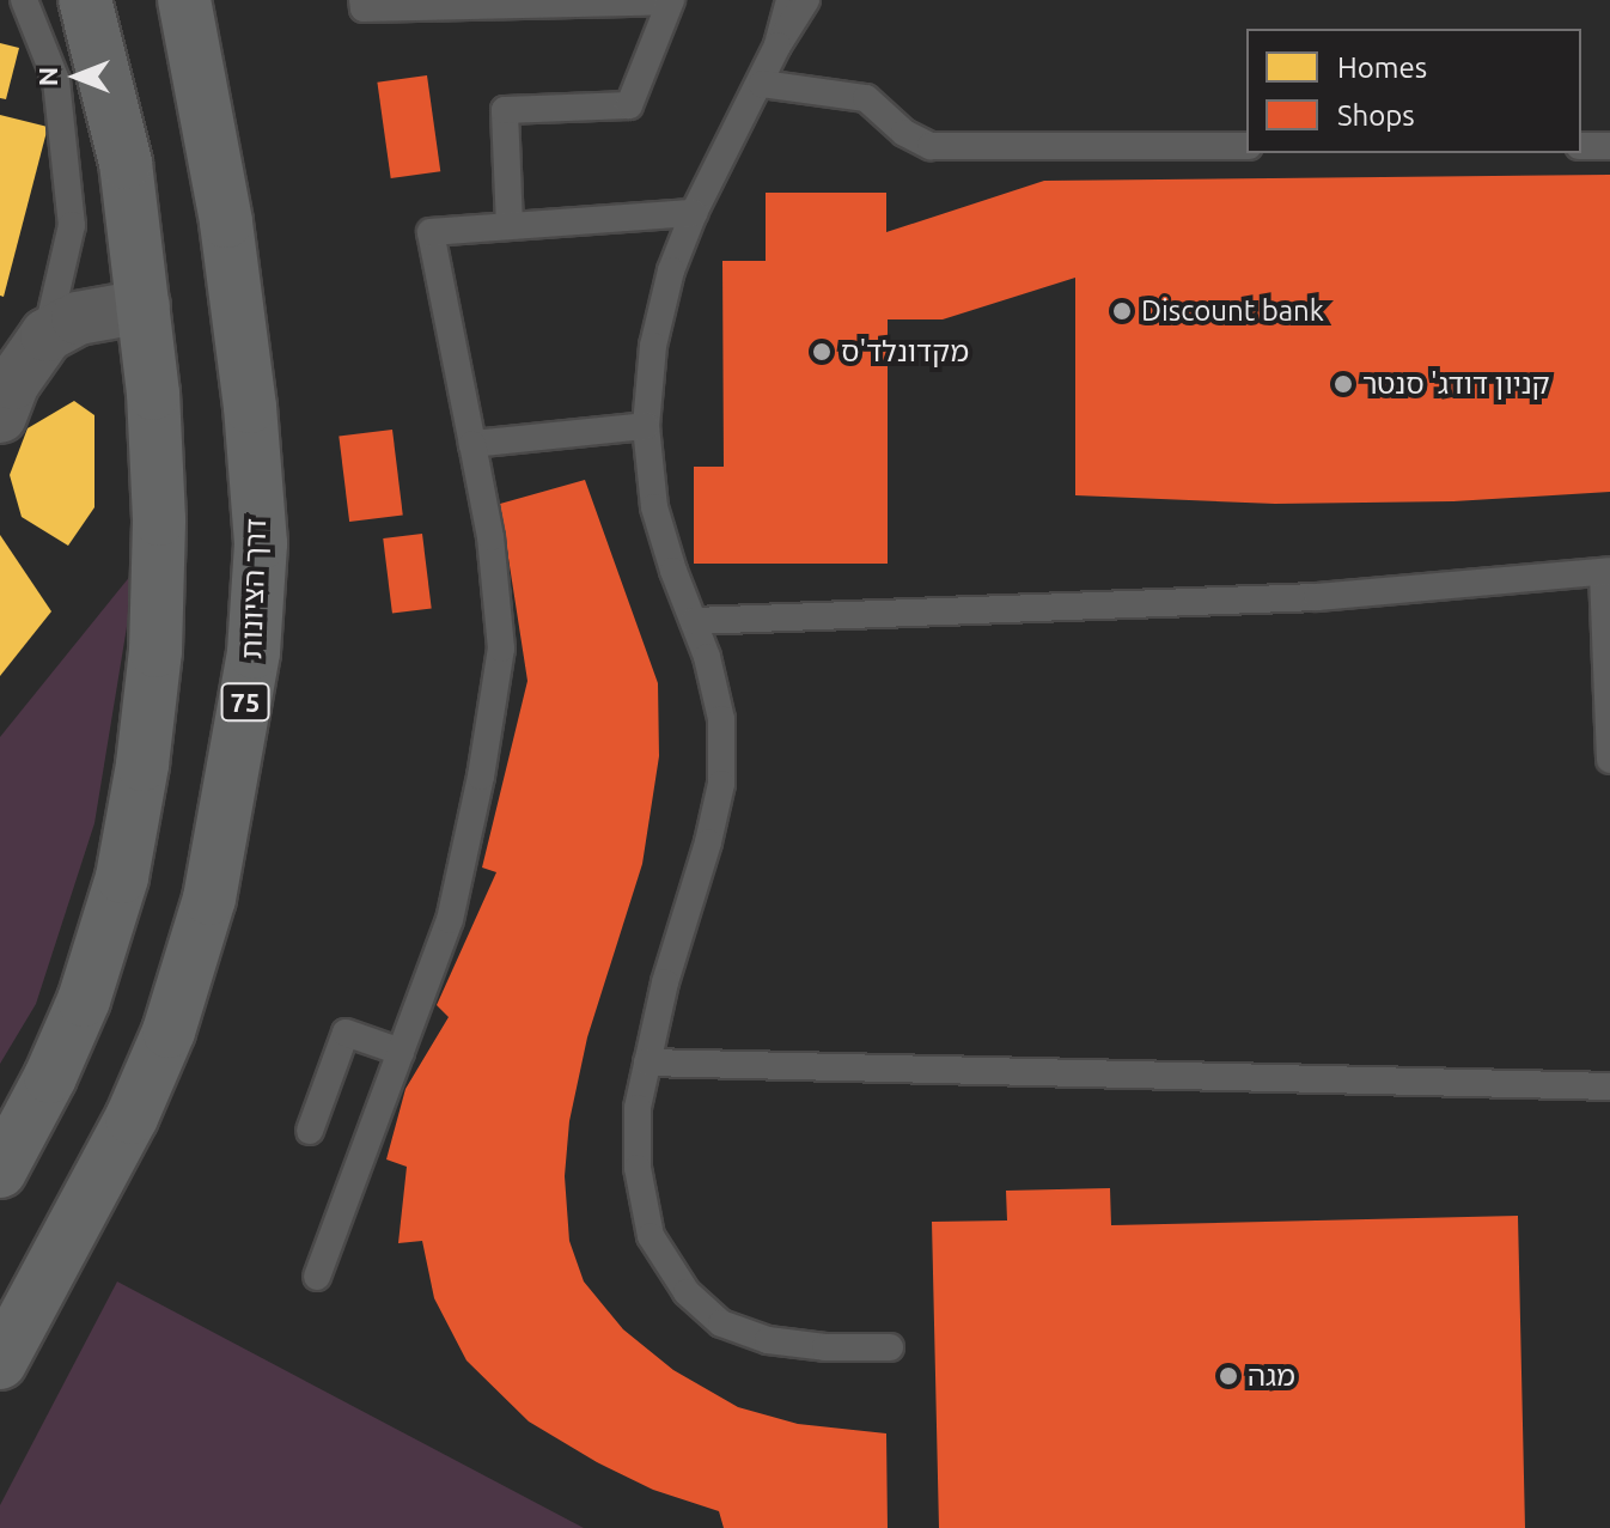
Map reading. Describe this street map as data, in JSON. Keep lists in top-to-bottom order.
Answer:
{
  "streets": {
    "highway": ["דרך הציונות", "75"]
  },
  "places": [
    "Discount bank",
    "מקדונלד'ס",
    "קניון דודג' סנטר",
    "מגה"
  ],
  "legend": ["Homes", "Shops"],
  "north": "left"
}
